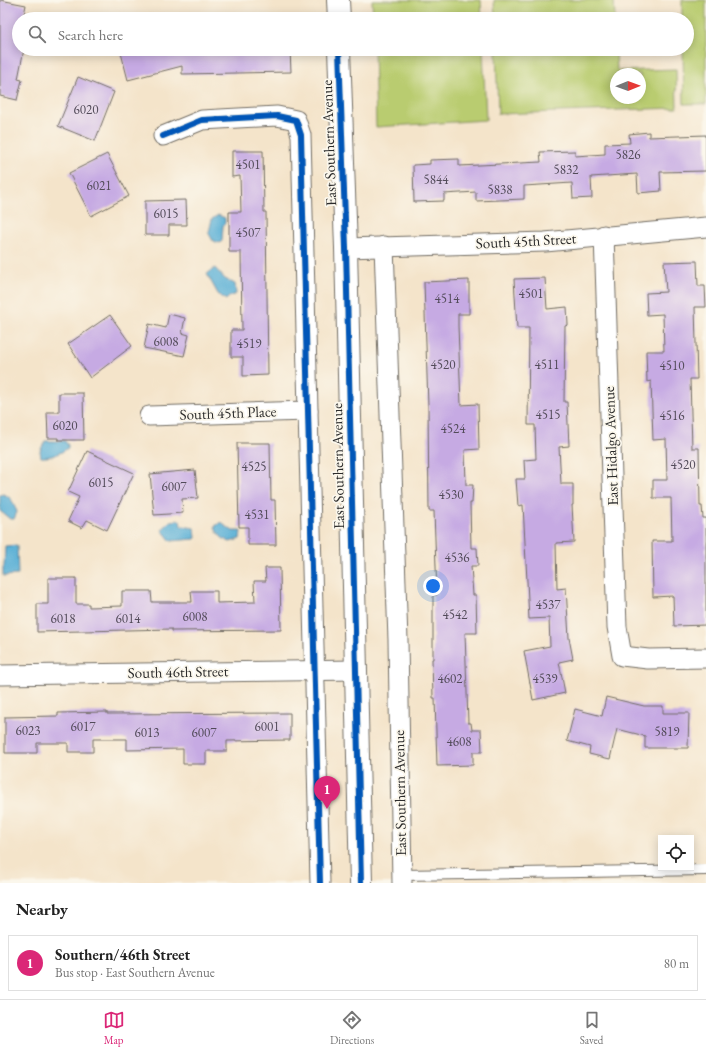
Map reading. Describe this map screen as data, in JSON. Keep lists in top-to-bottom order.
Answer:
{
  "streets": {
    "main road": ["East Southern Avenue"],
    "street": [
      "South 45th Street",
      "South 45th Place",
      "East Hidalgo Avenue",
      "South 46th Street"
    ]
  },
  "crossings": [
    ["East Southern Avenue", "South 45th Street"],
    ["East Southern Avenue", "South 45th Place"],
    ["East Southern Avenue", "South 46th Street"],
    ["South 45th Street", "East Hidalgo Avenue"]
  ],
  "house_numbers": [
    "6020",
    "5826",
    "4501",
    "5832",
    "5844",
    "6021",
    "5838",
    "6015",
    "4507",
    "4501",
    "4514",
    "6008",
    "4519",
    "4520",
    "4511",
    "4510",
    "4515",
    "4516",
    "6020",
    "4524",
    "4520",
    "4525",
    "6015",
    "6007",
    "4530",
    "4531",
    "4536",
    "4537",
    "4542",
    "6008",
    "6018",
    "6014",
    "4602",
    "4539",
    "6017",
    "6001",
    "6023",
    "5819",
    "6013",
    "6007",
    "4608"
  ],
  "north": "right",
  "page": {
    "search": "Search here",
    "pins": "1",
    "heading": "Nearby",
    "list": [
      {
        "mark": "1",
        "name": "Southern/46th Street",
        "note": "Bus stop · East Southern Avenue",
        "value": "80 m"
      }
    ],
    "nav": ["Map", "Directions", "Saved"]
  }
}
